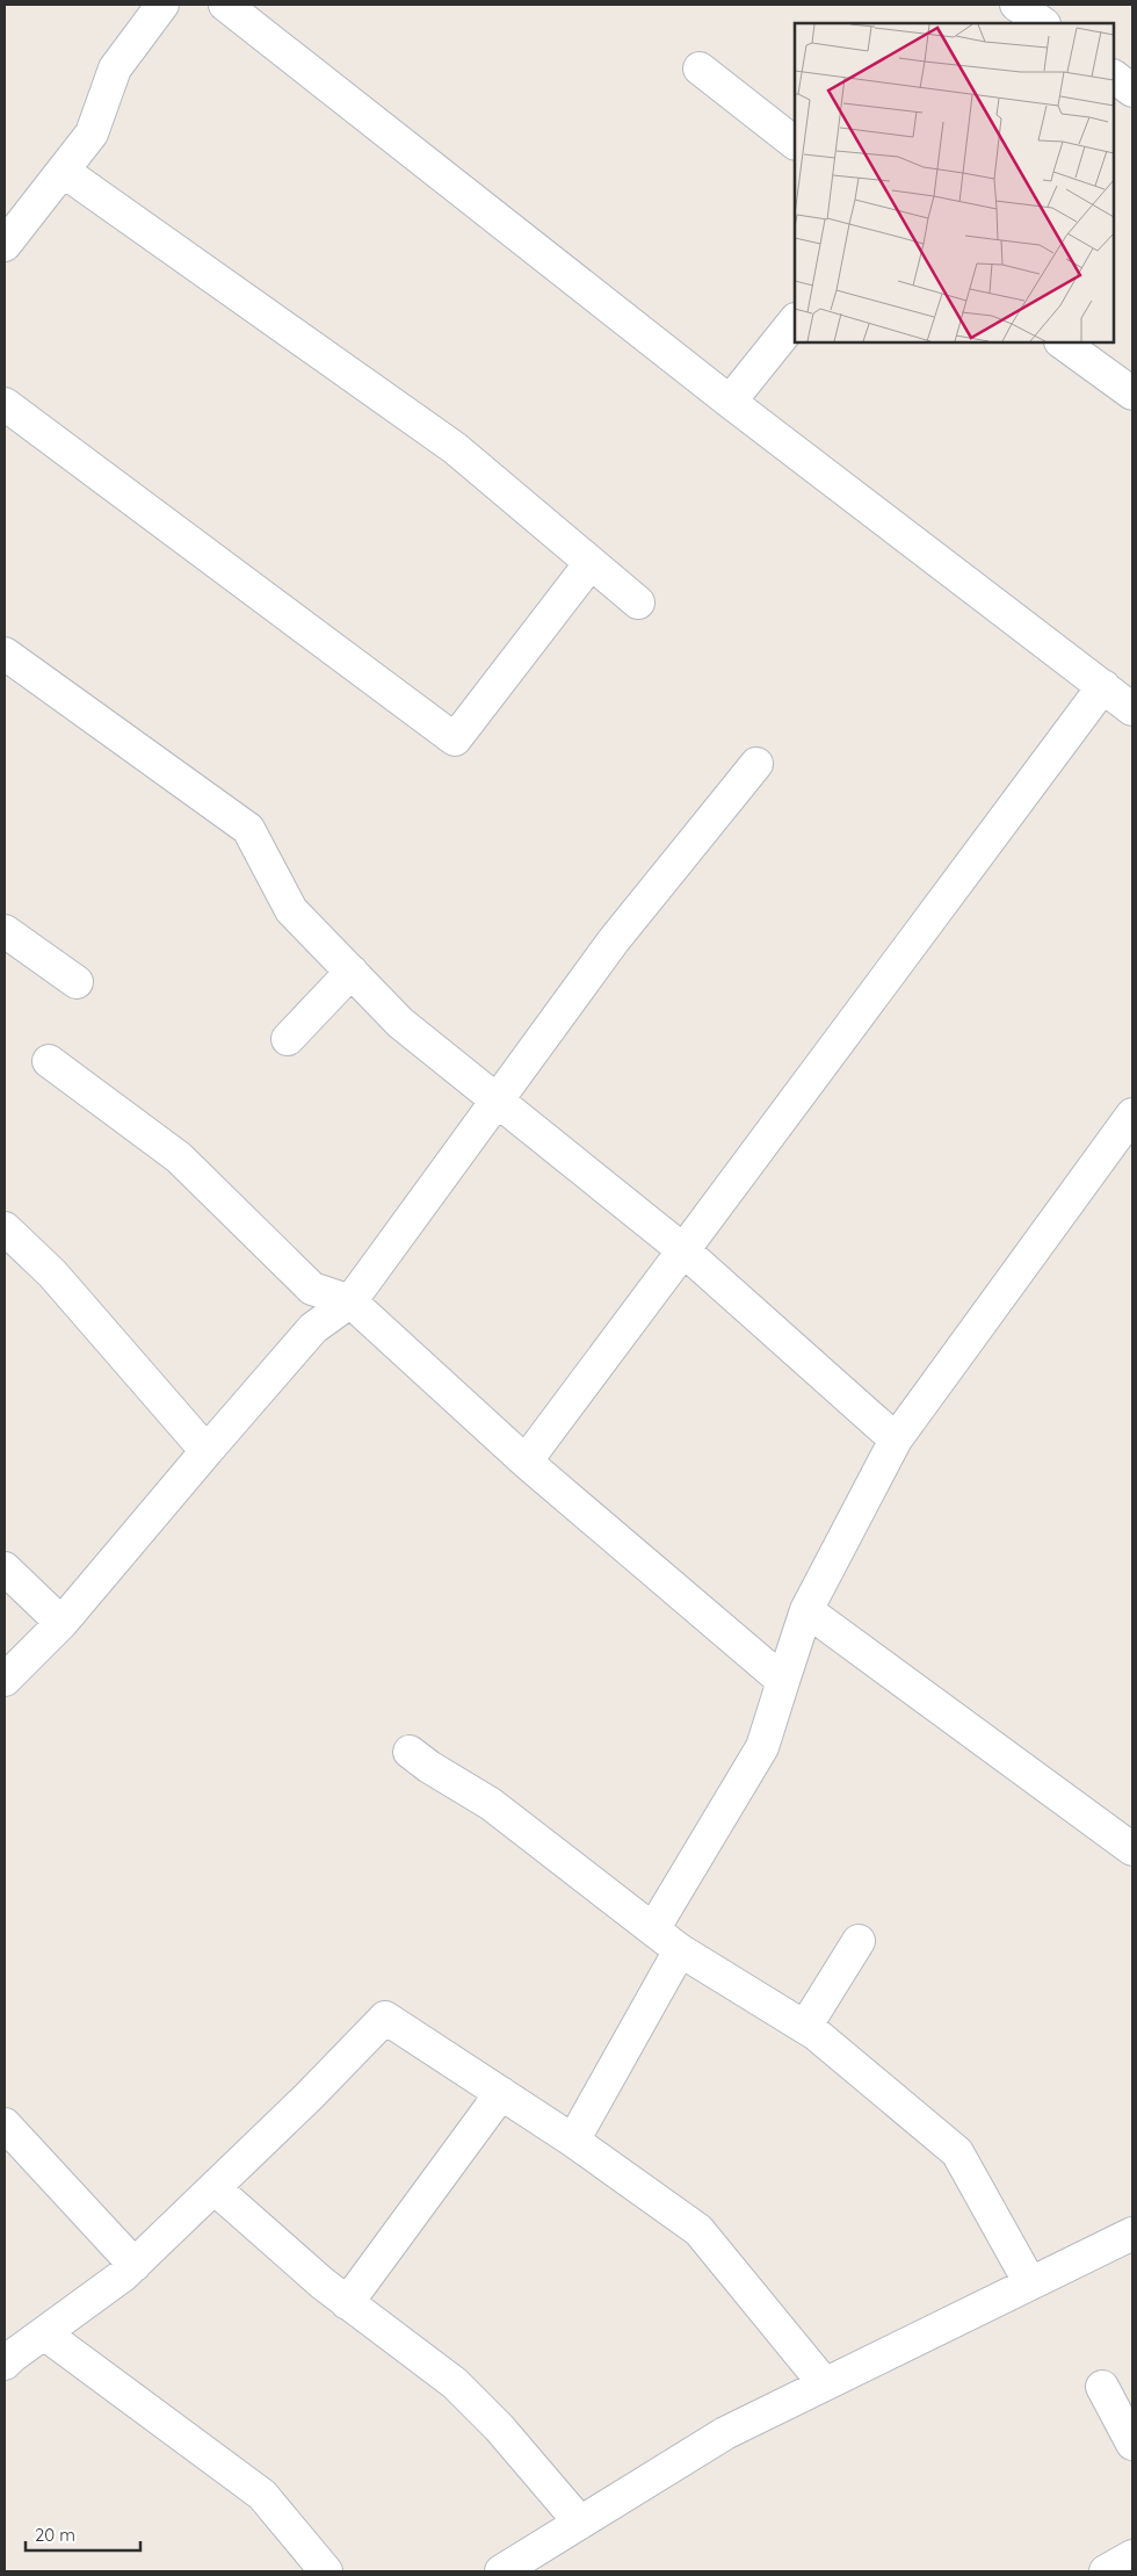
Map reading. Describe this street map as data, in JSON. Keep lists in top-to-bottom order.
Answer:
{
  "scale_bar": "20 m"
}
